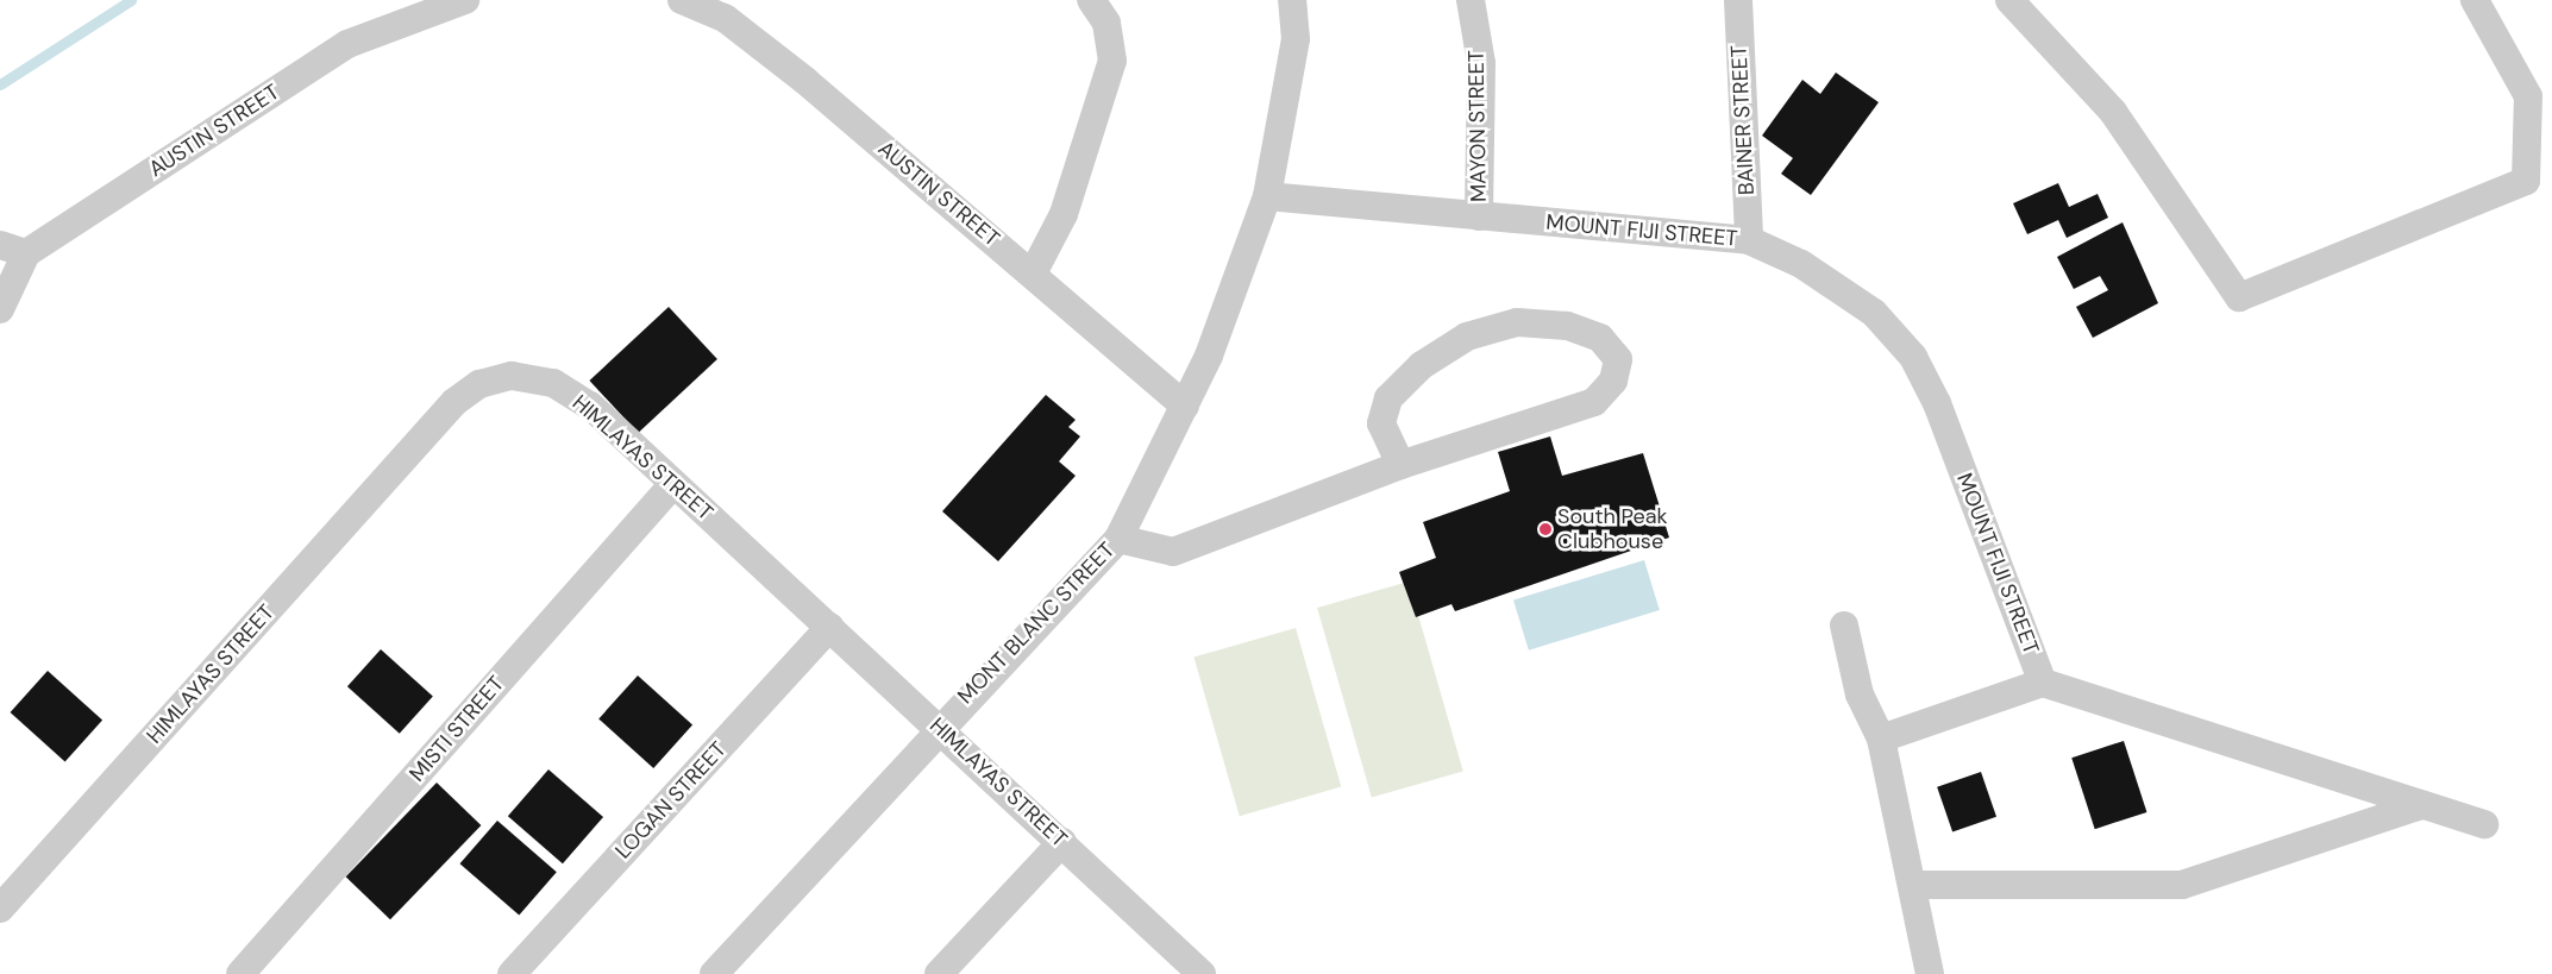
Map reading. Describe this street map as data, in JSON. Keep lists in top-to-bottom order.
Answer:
{
  "streets": {
    "street": [
      "BAINER STREET",
      "MAYON STREET",
      "AUSTIN STREET",
      "MOUNT FIJI STREET",
      "HIMLAYAS STREET",
      "MONT BLANC STREET",
      "MISTI STREET",
      "LOGAN STREET"
    ]
  },
  "crossings": [
    ["BAINER STREET", "MOUNT FIJI STREET"],
    ["MAYON STREET", "MOUNT FIJI STREET"],
    ["AUSTIN STREET", "MONT BLANC STREET"],
    ["MOUNT FIJI STREET", "MONT BLANC STREET"],
    ["HIMLAYAS STREET", "MONT BLANC STREET"],
    ["HIMLAYAS STREET", "MISTI STREET"],
    ["HIMLAYAS STREET", "LOGAN STREET"]
  ],
  "places": ["South Peak Clubhouse"]
}
